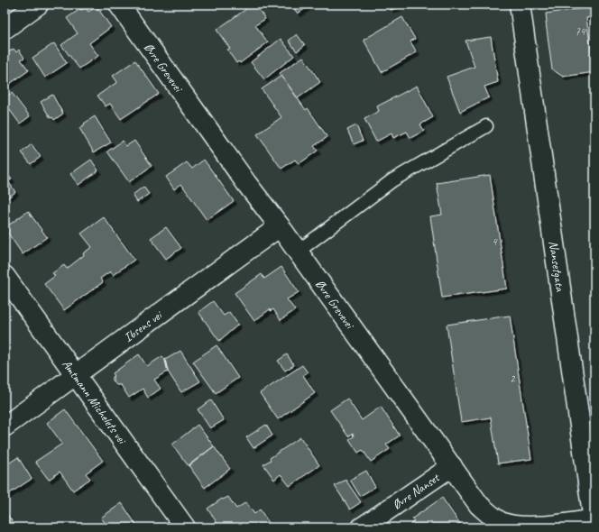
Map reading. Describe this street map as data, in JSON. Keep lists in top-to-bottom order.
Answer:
{
  "streets": {
    "street": [
      "Øvre Grevevei",
      "Nansetgata",
      "Ibsens vei",
      "Amtmann Michelets vei",
      "Øvre Nanset"
    ]
  },
  "crossings": [
    ["Øvre Grevevei", "Nansetgata"],
    ["Øvre Grevevei", "Ibsens vei"],
    ["Øvre Grevevei", "Øvre Nanset"],
    ["Ibsens vei", "Amtmann Michelets vei"]
  ],
  "house_numbers": ["74", "4", "2"]
}
